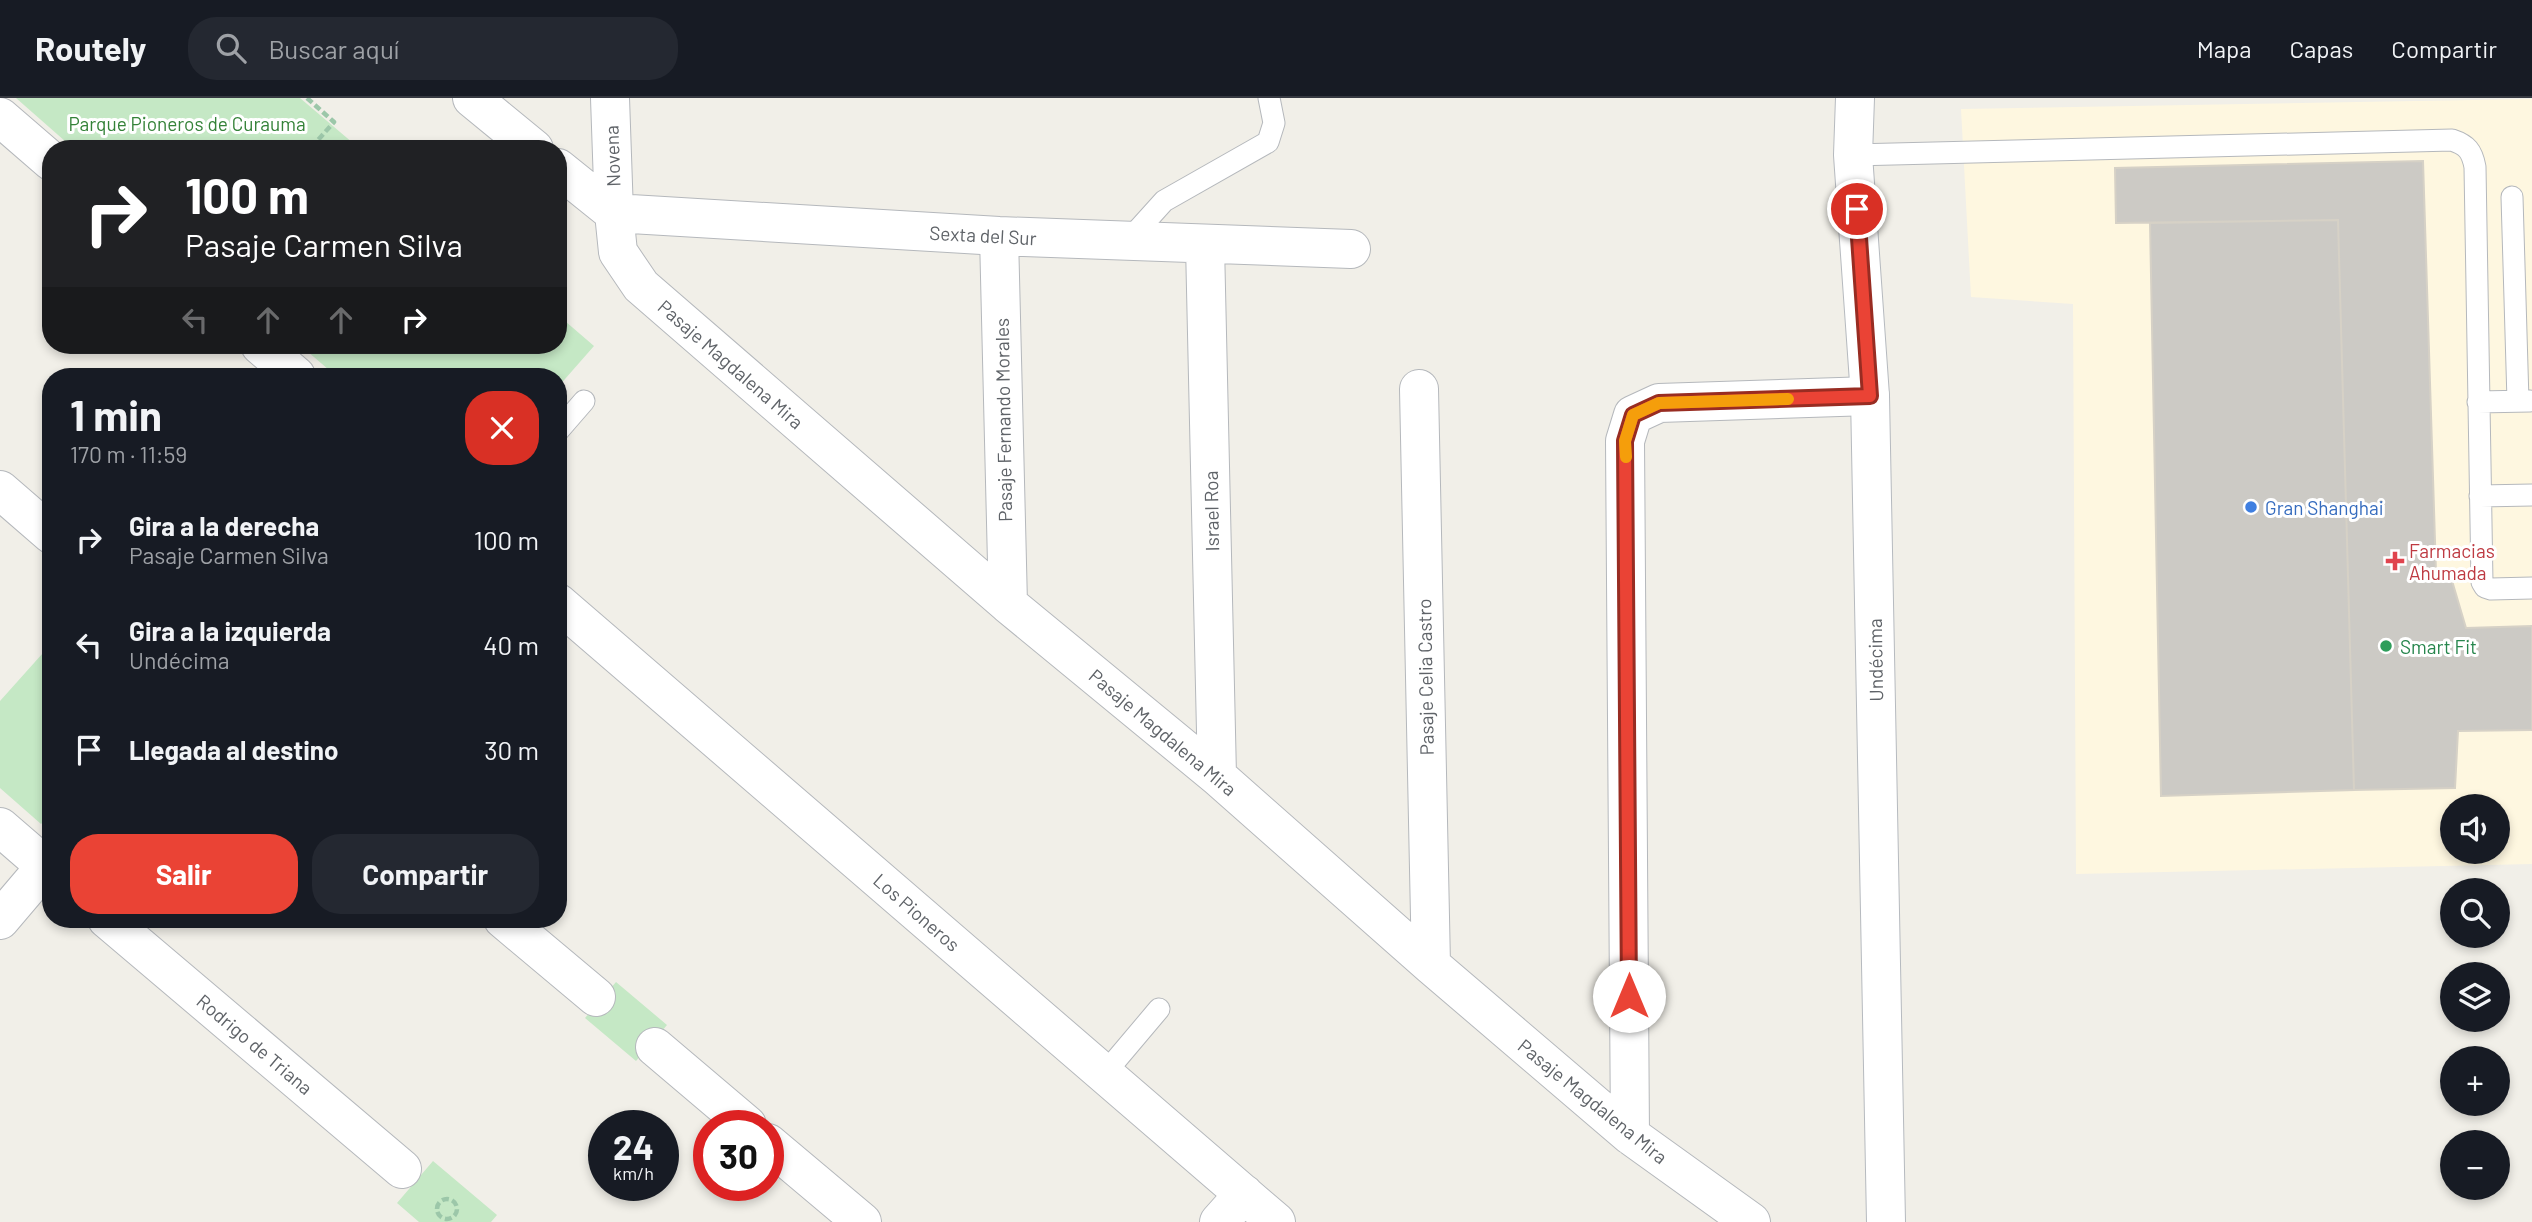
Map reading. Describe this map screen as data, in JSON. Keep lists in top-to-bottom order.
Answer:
{
  "streets": {
    "street": [
      "Novena",
      "Sexta del Sur",
      "Pasaje Magdalena Mira",
      "Pasaje Fernando Morales",
      "Israel Roa",
      "Undécima",
      "Pasaje Celia Castro",
      "Los Pioneros",
      "Rodrigo de Triana"
    ]
  },
  "crossings": [
    ["Novena", "Sexta del Sur"],
    ["Novena", "Pasaje Magdalena Mira"],
    ["Sexta del Sur", "Pasaje Magdalena Mira"],
    ["Sexta del Sur", "Pasaje Fernando Morales"],
    ["Sexta del Sur", "Israel Roa"],
    ["Pasaje Magdalena Mira", "Pasaje Fernando Morales"],
    ["Pasaje Magdalena Mira", "Israel Roa"],
    ["Pasaje Magdalena Mira", "Pasaje Celia Castro"]
  ],
  "parks": ["Parque Pioneros de Curauma"],
  "places": {
    "other": ["Gran Shanghai", "Smart Fit"],
    "health": ["Farmacias Ahumada"]
  },
  "page": {
    "header": "Routely",
    "search": "Buscar aquí",
    "nav": ["Mapa", "Capas", "Compartir"],
    "turn": ["100 m", "Pasaje Carmen Silva"],
    "heading": ["1 min", "170 m · 11:59"],
    "list": [
      {
        "name": "Gira a la derecha",
        "note": "Pasaje Carmen Silva",
        "value": "100 m"
      },
      {
        "name": "Gira a la izquierda",
        "note": "Undécima",
        "value": "40 m"
      },
      {
        "name": "Llegada al destino",
        "value": "30 m"
      }
    ],
    "map_buttons": ["+", "−"],
    "buttons": ["Salir", "Compartir"],
    "speed": "24 km/h",
    "limit": "30"
  }
}
